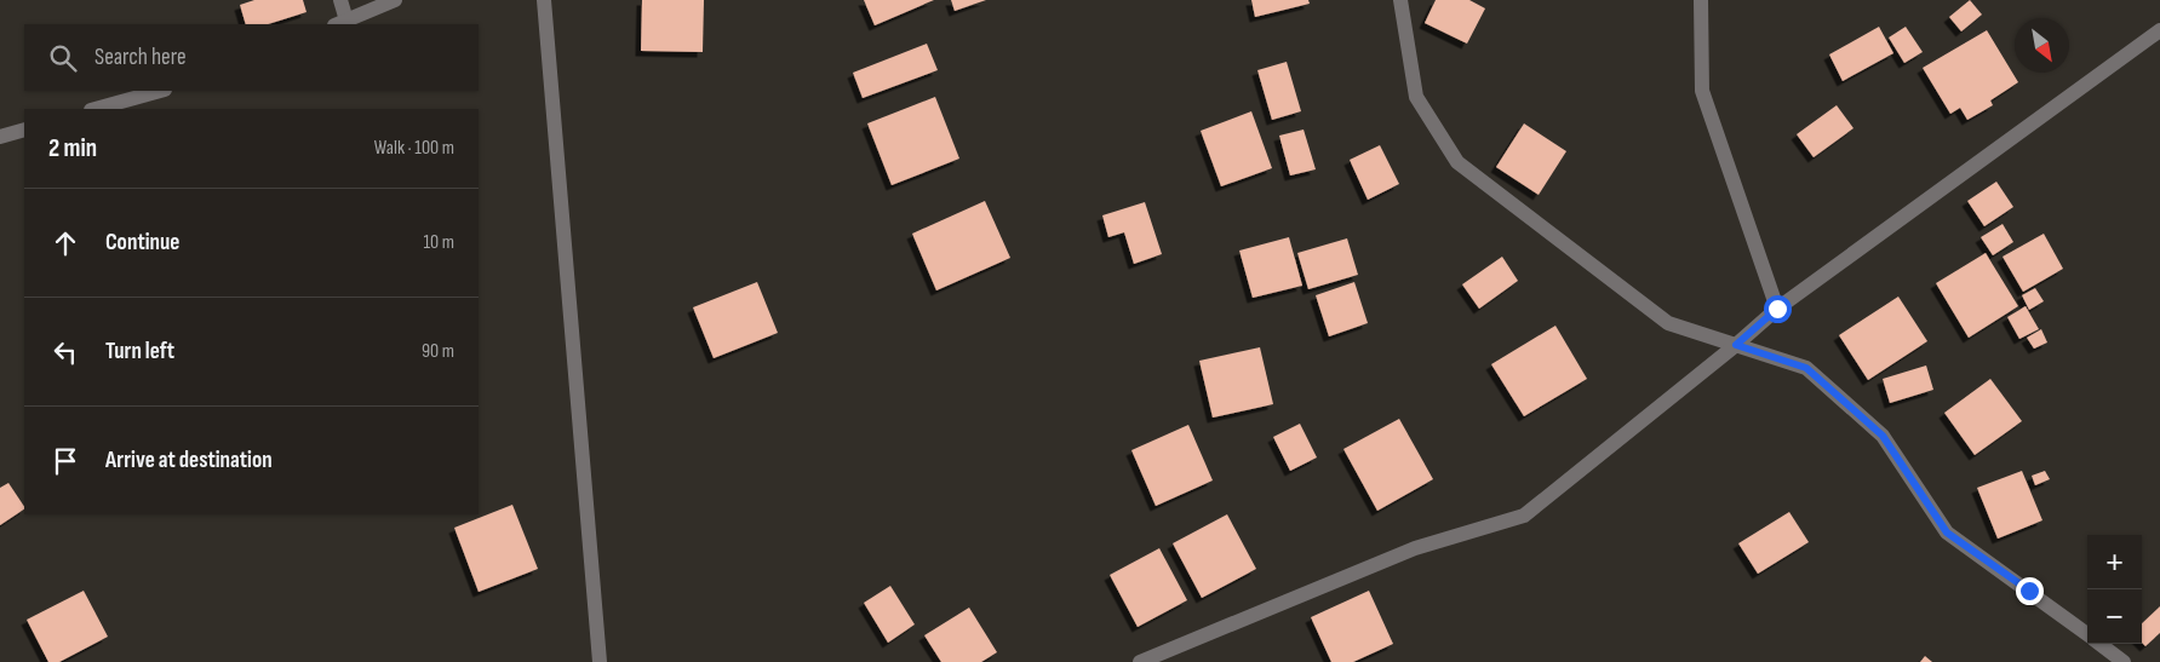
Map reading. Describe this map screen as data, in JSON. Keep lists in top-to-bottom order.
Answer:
{
  "north": "bottom right",
  "page": {
    "search": "Search here",
    "heading": ["2 min", "Walk · 100 m"],
    "list": [
      ["Continue", "10 m"],
      ["Turn left", "90 m"],
      "Arrive at destination"
    ],
    "map_buttons": ["+", "−"]
  }
}
